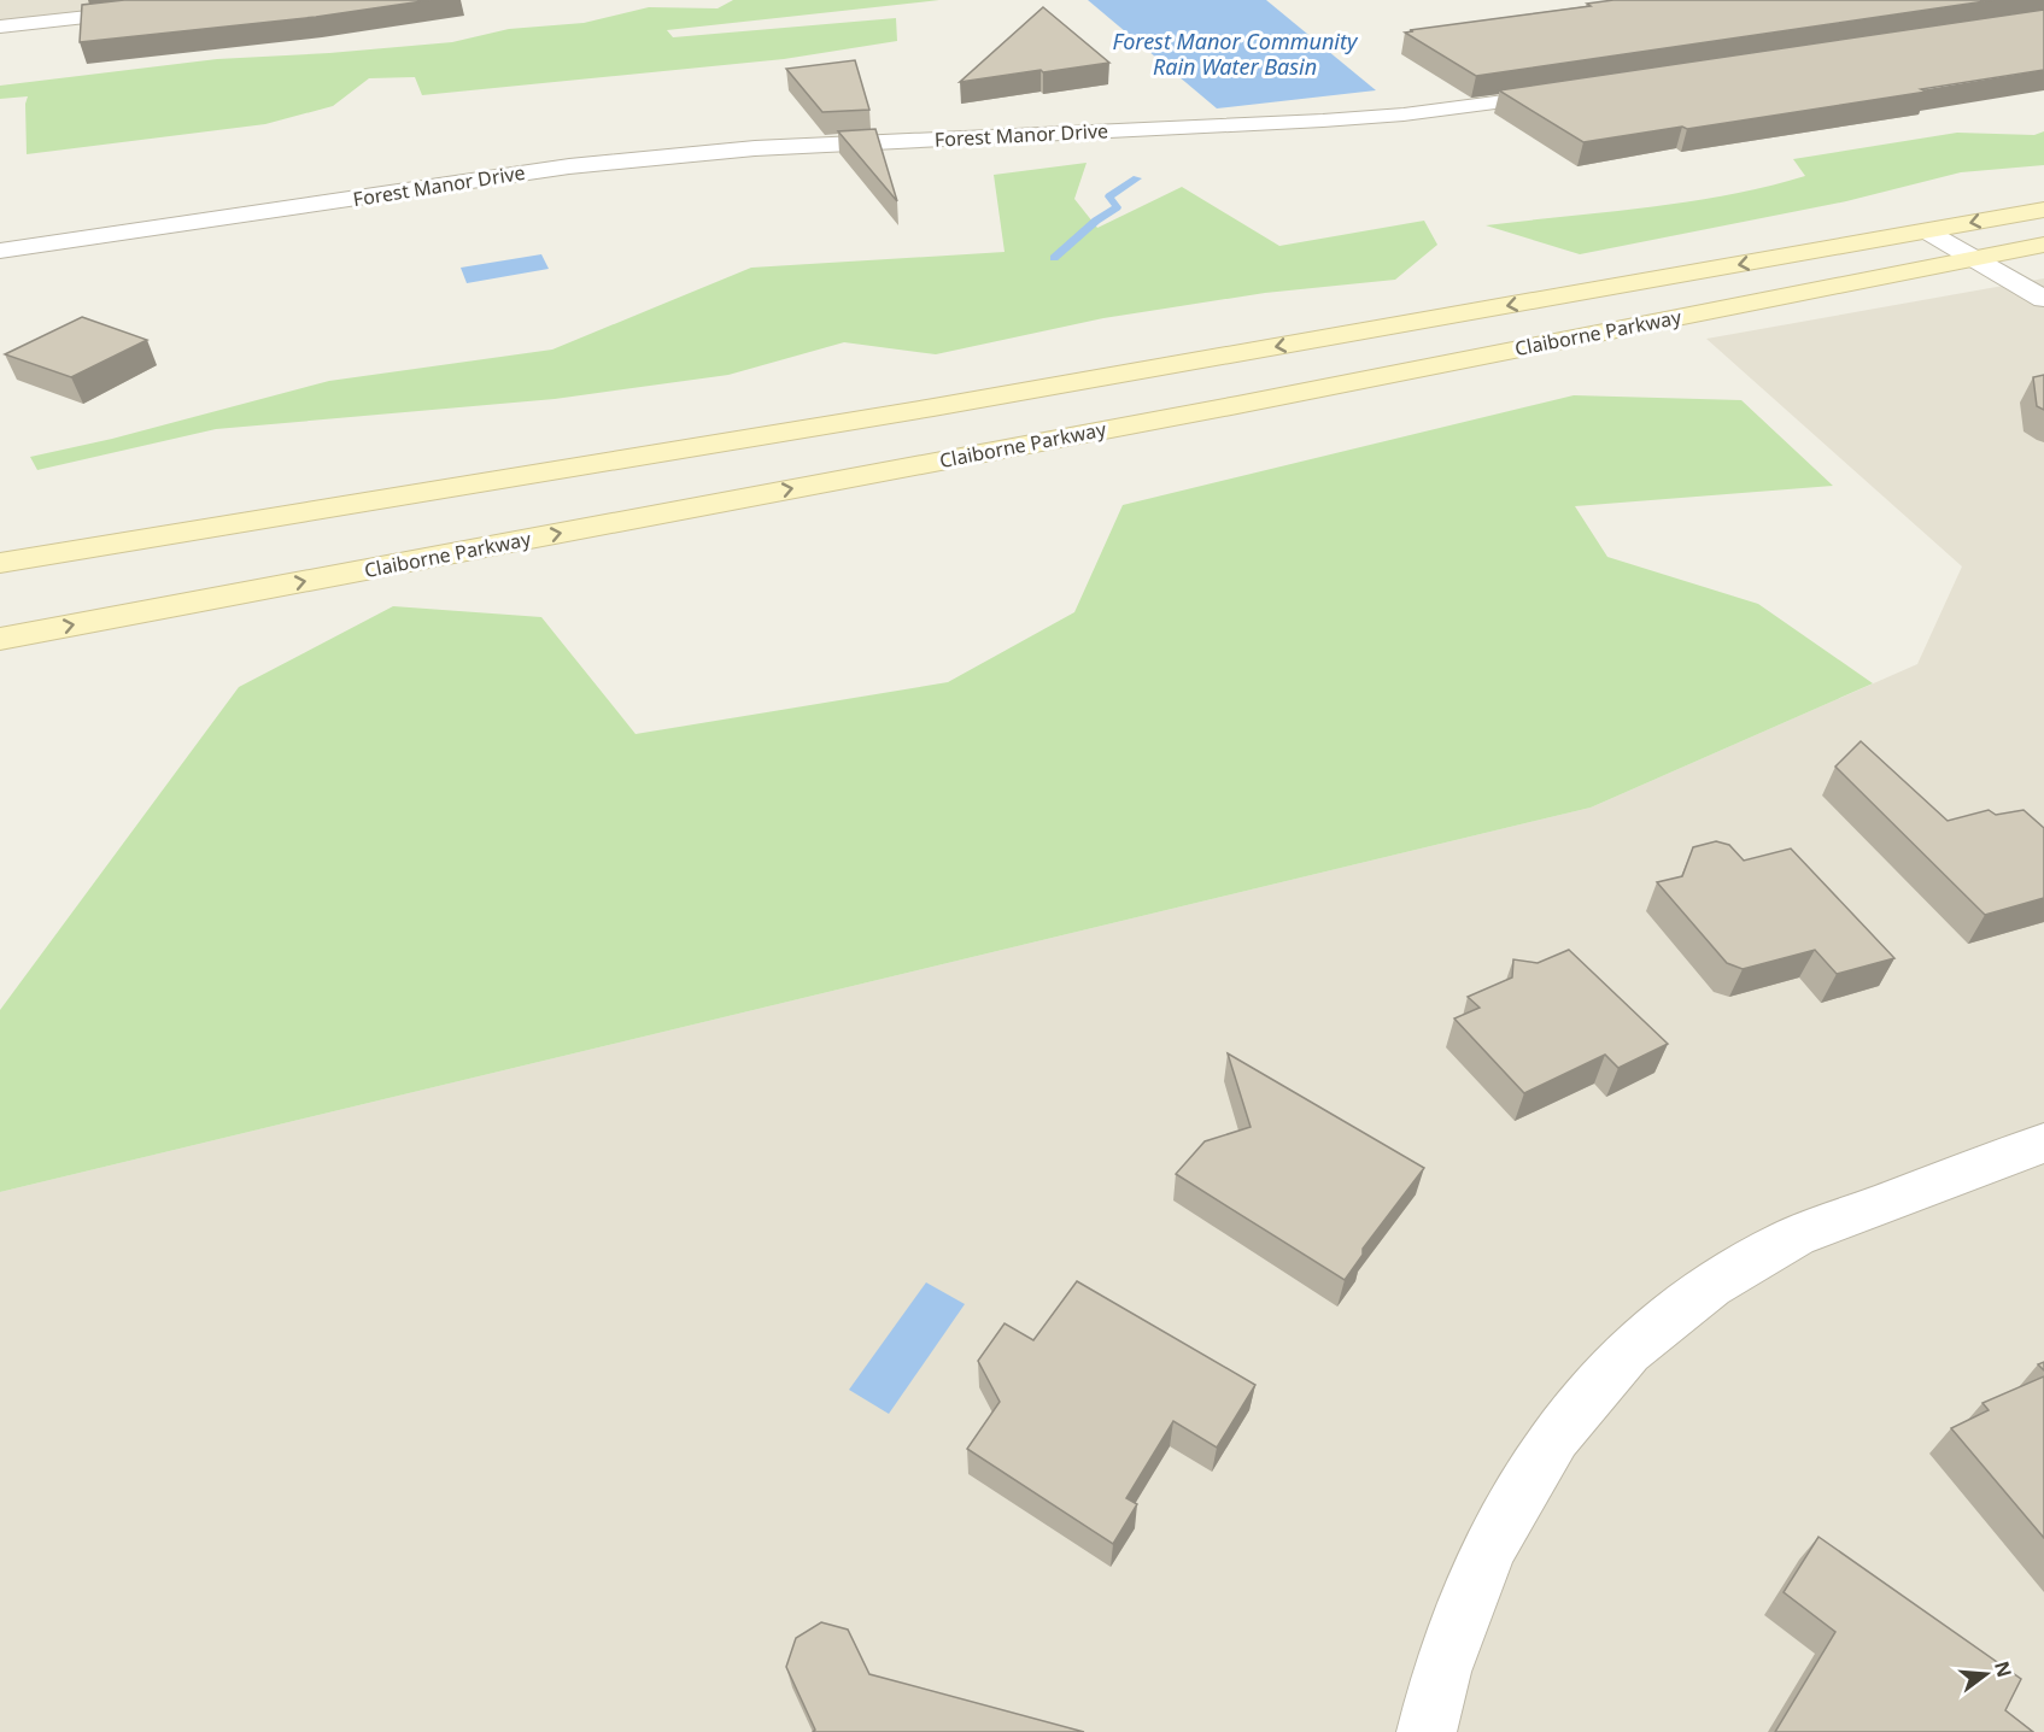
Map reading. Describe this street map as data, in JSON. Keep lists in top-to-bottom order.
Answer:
{
  "streets": {
    "main road": ["Claiborne Parkway"],
    "street": ["Forest Manor Drive"]
  },
  "water": ["Forest Manor Community Rain Water Basin"],
  "north": "right"
}
